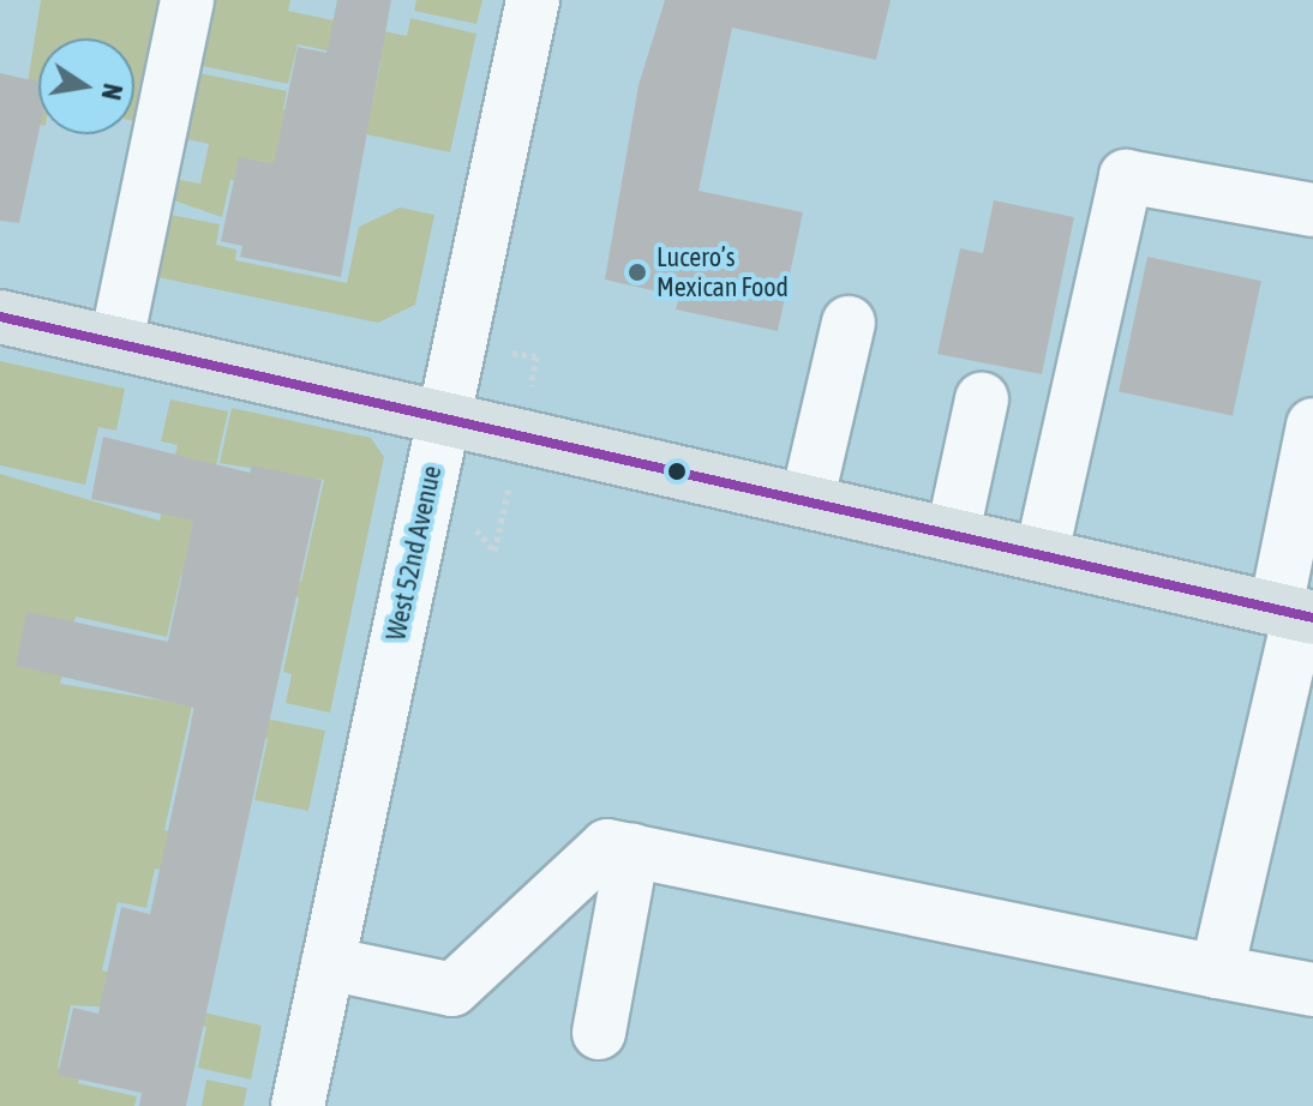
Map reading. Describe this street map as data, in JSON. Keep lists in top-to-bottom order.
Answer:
{
  "streets": {
    "street": ["West 52nd Avenue"]
  },
  "places": ["Lucero’s Mexican Food"],
  "north": "right"
}
